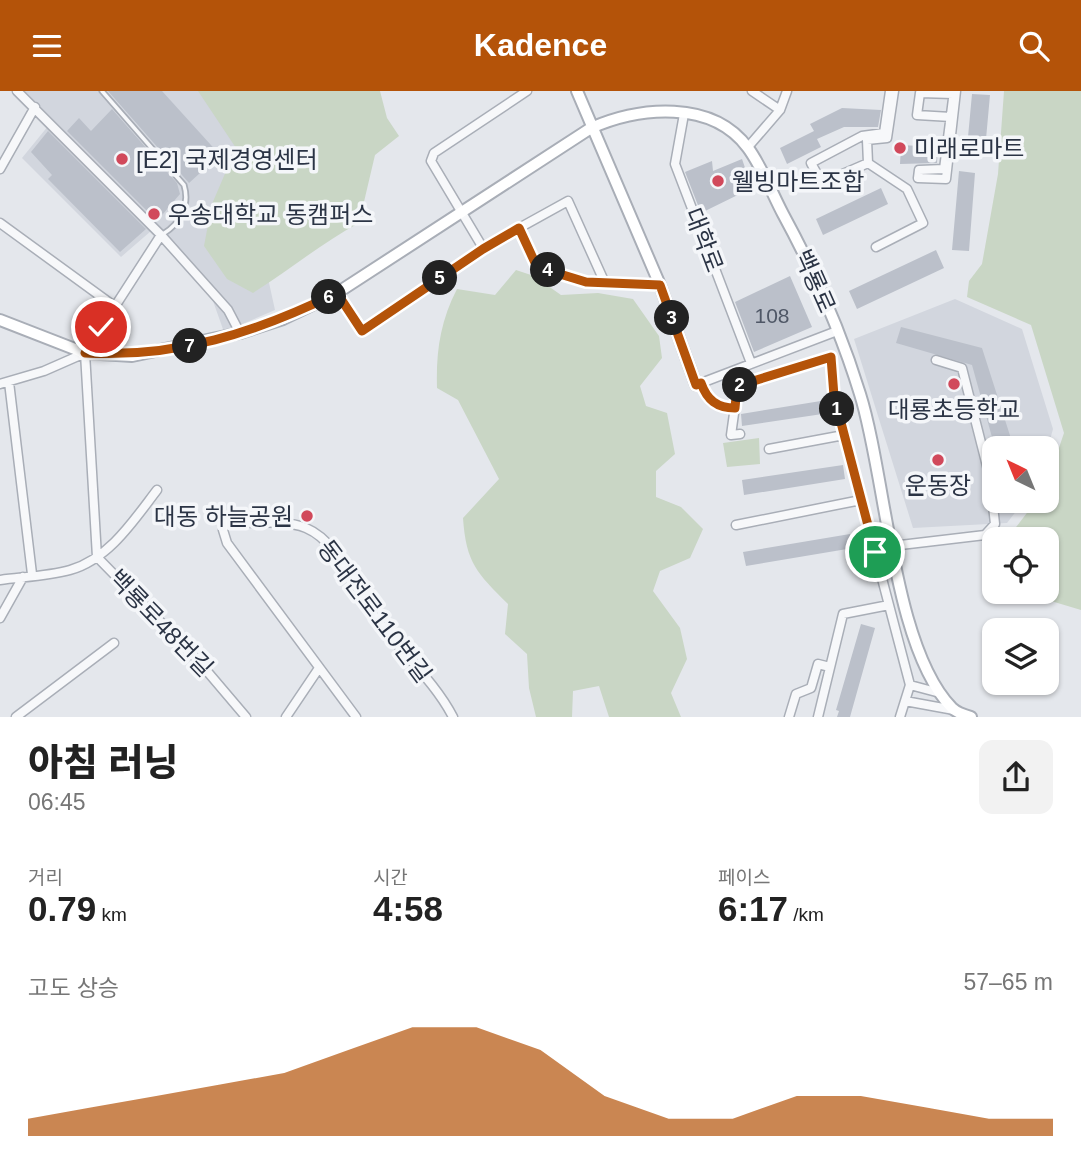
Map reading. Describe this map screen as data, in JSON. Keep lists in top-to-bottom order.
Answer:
{
  "streets": {
    "main road": ["백룡로"],
    "street": ["대학로", "동대전로110번길", "백룡로48번길"]
  },
  "crossings": [
    ["대학로", "백룡로"],
    ["백룡로", "백룡로48번길"]
  ],
  "places": [
    "미래로마트",
    "[E2] 국제경영센터",
    "웰빙마트조합",
    "우송대학교 동캠퍼스",
    "대룡초등학교",
    "운동장",
    "대동 하늘공원"
  ],
  "house_numbers": ["108"],
  "north": "top left",
  "page": {
    "header": "Kadence",
    "pins": [
      "4",
      "5",
      "6",
      "3",
      "7",
      "2",
      "1"
    ],
    "heading": ["아침 러닝", "06:45"],
    "stats": [
      ["거리", "0.79 km"],
      ["시간", "4:58"],
      ["페이스", "6:17 /km"]
    ],
    "chart": ["고도 상승", "57–65 m"]
  }
}
